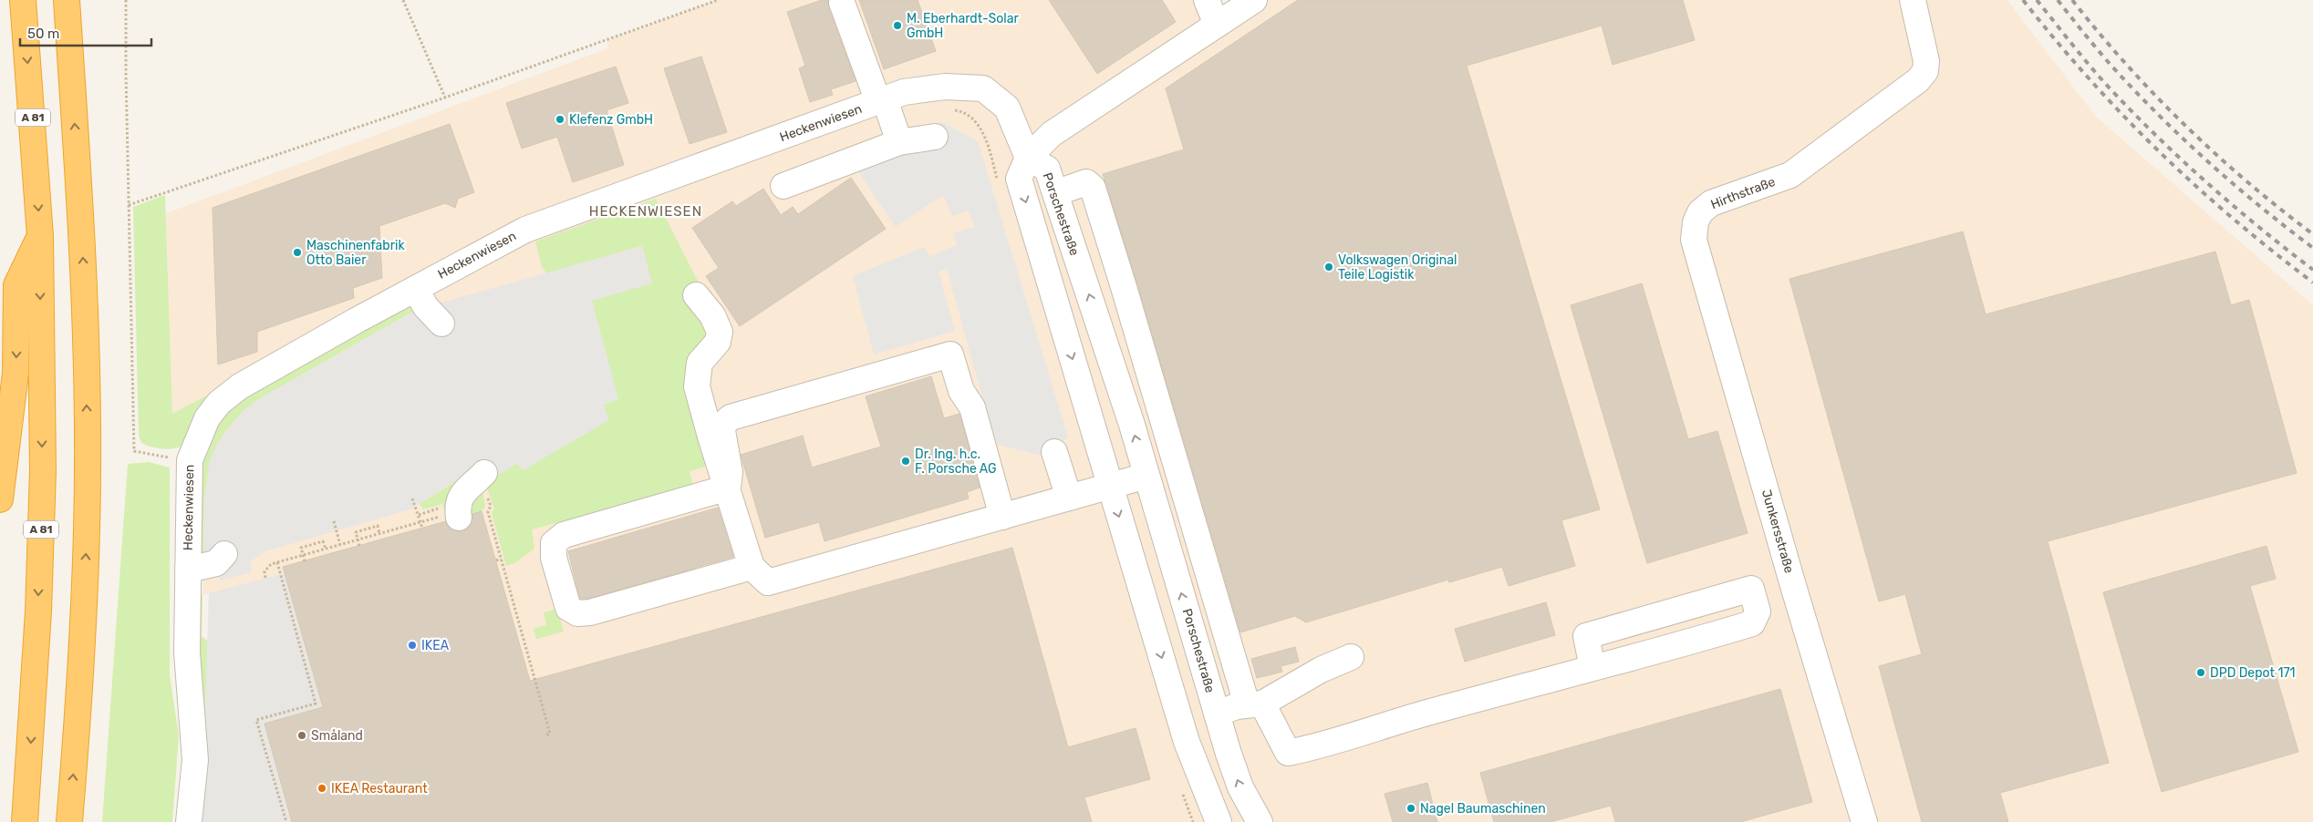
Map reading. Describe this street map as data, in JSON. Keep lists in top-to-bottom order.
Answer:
{
  "streets": {
    "highway": ["A 81"],
    "street": [
      "Heckenwiesen",
      "Hirthstraße",
      "Porschestraße",
      "Junkersstraße"
    ]
  },
  "crossings": [
    ["Heckenwiesen", "Porschestraße"],
    ["Hirthstraße", "Junkersstraße"]
  ],
  "districts": ["HECKENWIESEN"],
  "places": [
    "M. Eberhardt-Solar GmbH",
    "Klefenz GmbH",
    "Maschinenfabrik Otto Baier",
    "Volkswagen Original Teile Logistik",
    "Dr. Ing. h.c. F. Porsche AG",
    "IKEA",
    "DPD Depot 171",
    "Småland",
    "IKEA Restaurant",
    "Nagel Baumaschinen"
  ],
  "scale_bar": "50 m"
}
